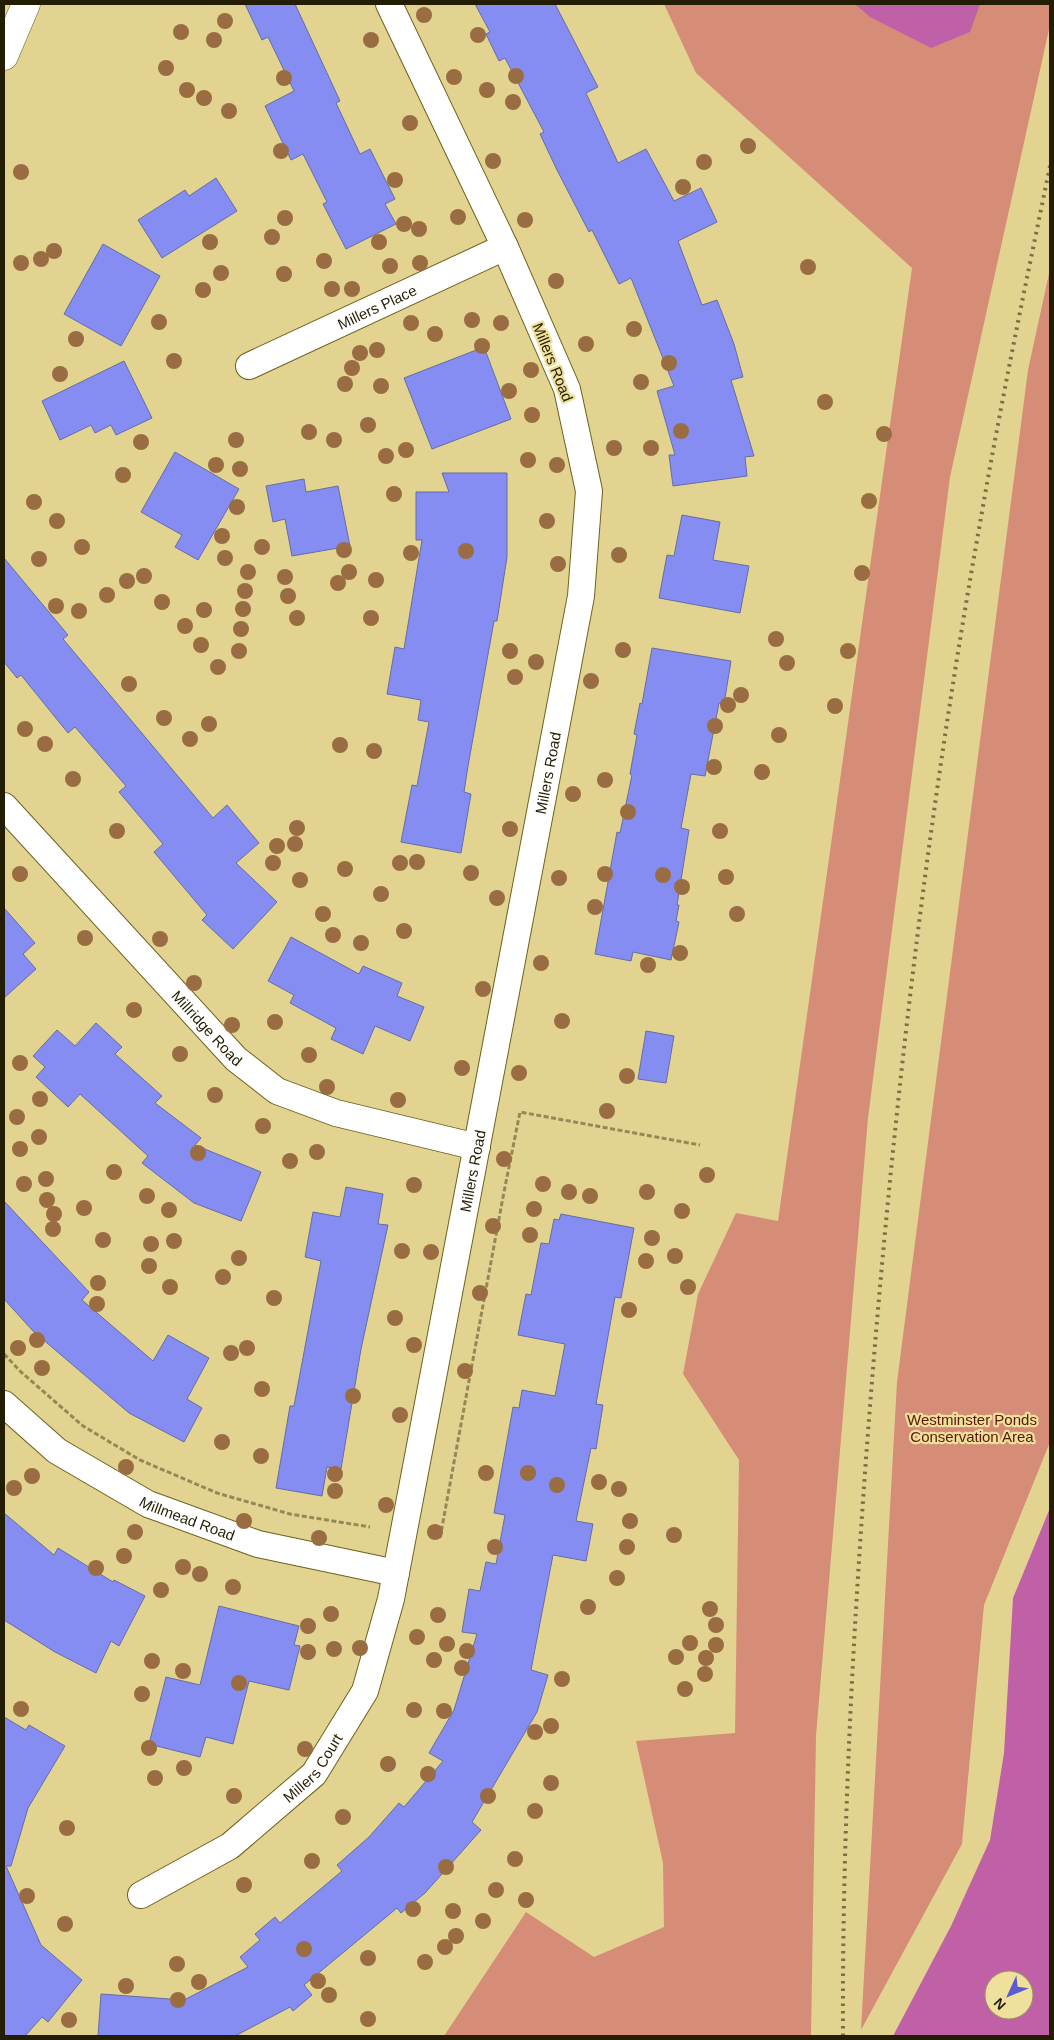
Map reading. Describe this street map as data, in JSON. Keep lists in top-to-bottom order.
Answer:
{
  "streets": {
    "street": [
      "Millers Place",
      "Millers Road",
      "Millridge Road",
      "Millmead Road",
      "Millers Court"
    ]
  },
  "crossings": [
    ["Millers Place", "Millers Road"],
    ["Millers Road", "Millridge Road"],
    ["Millers Road", "Millmead Road"],
    ["Millers Road", "Millers Court"],
    ["Millmead Road", "Millers Court"]
  ],
  "parks": ["Westminster Ponds Conservation Area"],
  "north": "bottom left"
}
